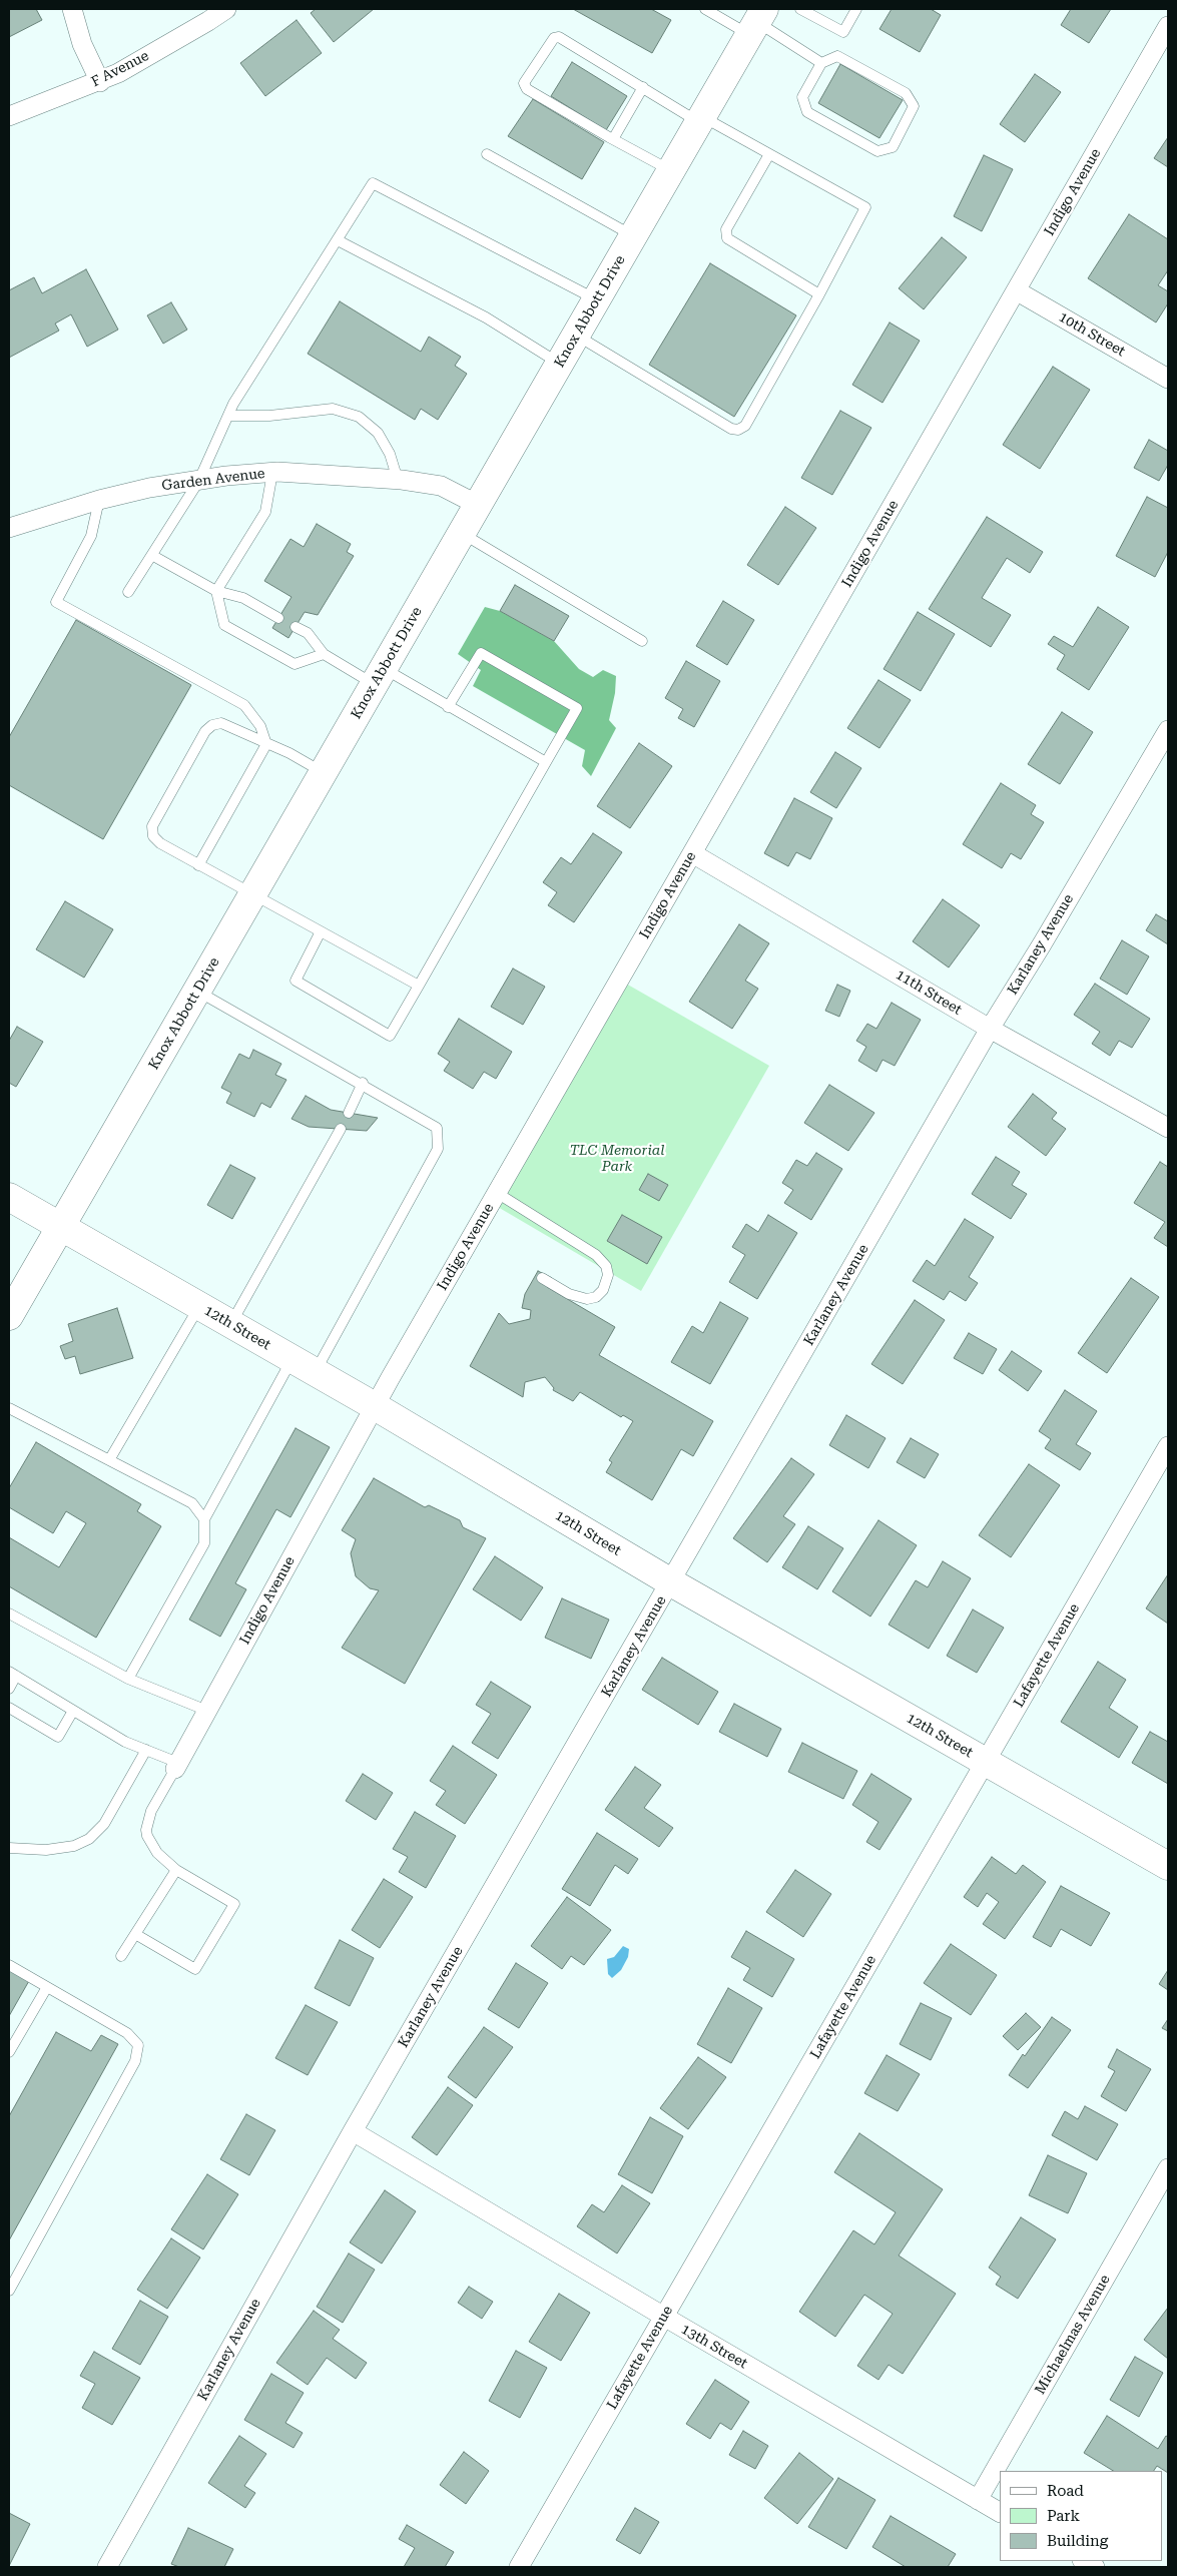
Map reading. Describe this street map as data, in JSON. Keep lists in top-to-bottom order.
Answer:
{
  "streets": {
    "main road": ["Knox Abbott Drive", "12th Street"],
    "street": [
      "F Avenue",
      "Indigo Avenue",
      "10th Street",
      "Garden Avenue",
      "Karlaney Avenue",
      "11th Street",
      "Lafayette Avenue",
      "Michaelmas Avenue",
      "13th Street"
    ]
  },
  "crossings": [
    ["Indigo Avenue", "10th Street"],
    ["Indigo Avenue", "11th Street"],
    ["Indigo Avenue", "12th Street"],
    ["Knox Abbott Drive", "Garden Avenue"],
    ["Knox Abbott Drive", "12th Street"],
    ["Karlaney Avenue", "11th Street"],
    ["Karlaney Avenue", "12th Street"],
    ["Karlaney Avenue", "13th Street"],
    ["12th Street", "Lafayette Avenue"],
    ["Lafayette Avenue", "13th Street"],
    ["Michaelmas Avenue", "13th Street"]
  ],
  "parks": ["TLC Memorial Park"],
  "legend": ["Road", "Park", "Building"]
}
